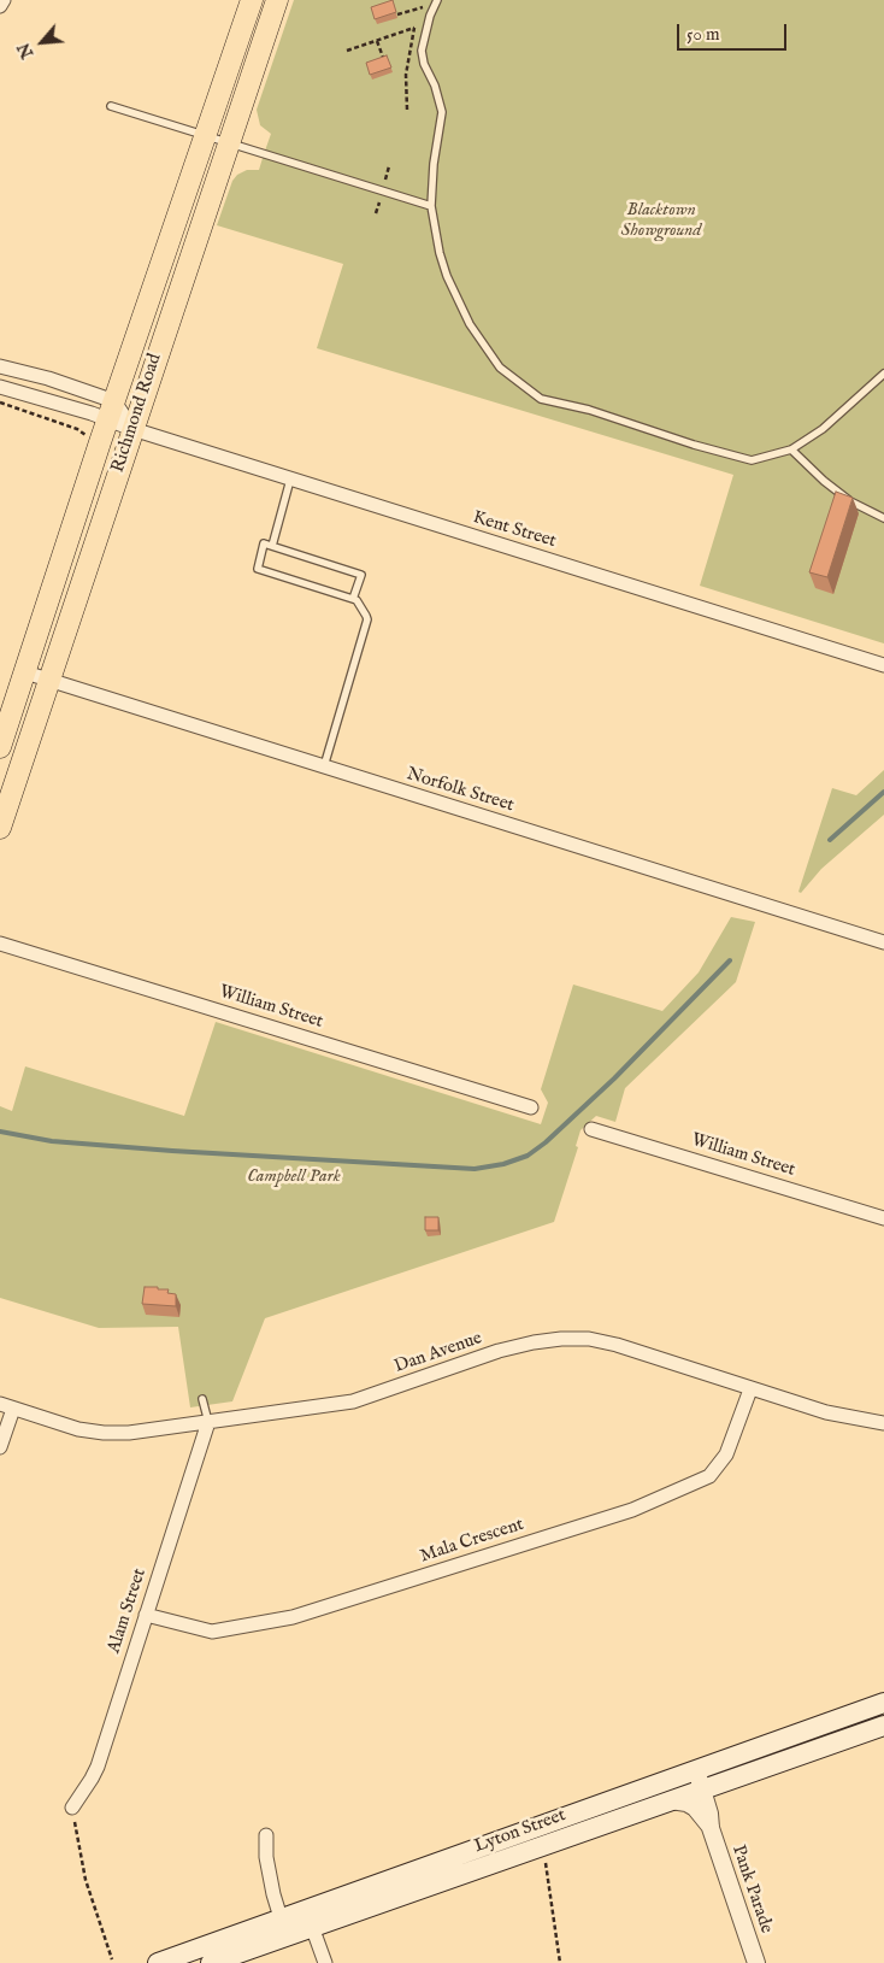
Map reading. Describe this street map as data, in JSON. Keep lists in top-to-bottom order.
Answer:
{
  "streets": {
    "main road": ["Richmond Road", "Lyton Street"],
    "street": [
      "Kent Street",
      "Norfolk Street",
      "William Street",
      "Dan Avenue",
      "Mala Crescent",
      "Alam Street",
      "Pank Parade"
    ]
  },
  "crossings": [
    ["Richmond Road", "Kent Street"],
    ["Richmond Road", "Norfolk Street"],
    ["Dan Avenue", "Mala Crescent"],
    ["Dan Avenue", "Alam Street"],
    ["Mala Crescent", "Alam Street"],
    ["Lyton Street", "Pank Parade"]
  ],
  "parks": ["Blacktown Showground", "Campbell Park"],
  "scale_bar": "50 m",
  "north": "bottom left"
}
